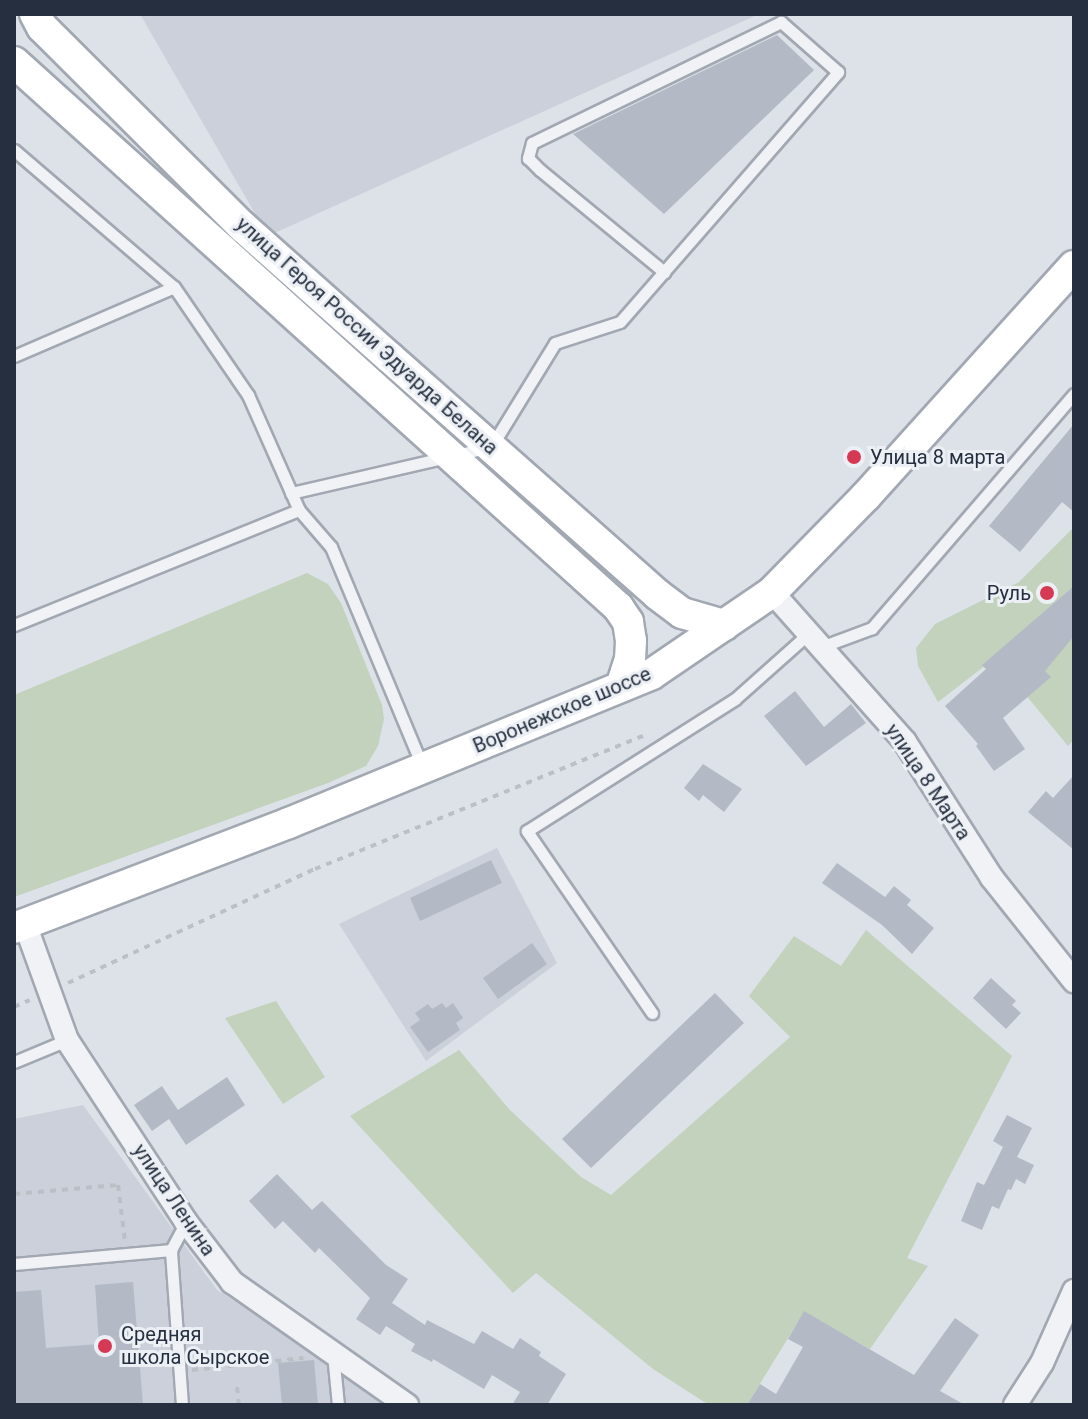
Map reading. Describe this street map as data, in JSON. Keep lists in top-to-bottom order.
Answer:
{
  "streets": {
    "street": [
      "улица Героя России Эдуарда Белана",
      "Воронежское шоссе",
      "улица 8 Марта",
      "улица Ленина"
    ]
  },
  "crossings": [
    ["улица Героя России Эдуарда Белана", "Воронежское шоссе"],
    ["Воронежское шоссе", "улица 8 Марта"],
    ["Воронежское шоссе", "улица Ленина"]
  ],
  "places": ["Улица 8 марта", "Руль", "Средняя школа Сырское"]
}
